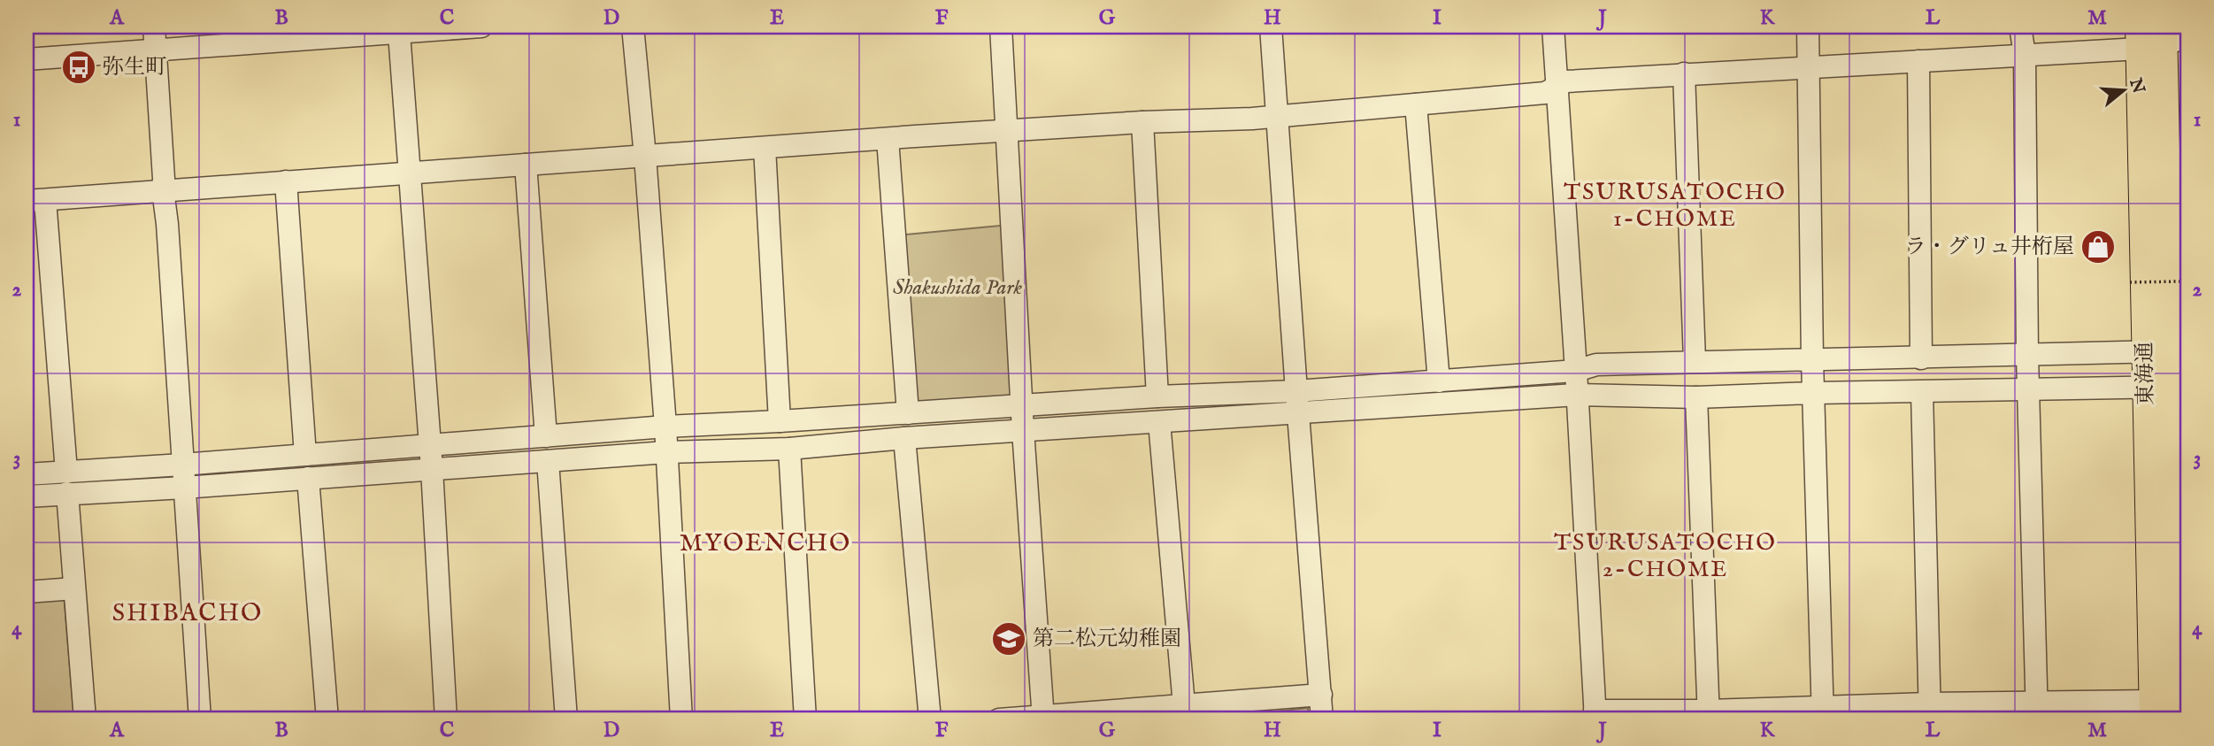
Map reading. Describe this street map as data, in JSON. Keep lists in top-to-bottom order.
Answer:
{
  "streets": {
    "main road": ["東海通"]
  },
  "districts": [
    "TSURUSATOCHO 1-CHOME",
    "TSURUSATOCHO 2-CHOME",
    "MYOENCHO",
    "SHIBACHO"
  ],
  "parks": ["Shakushida Park"],
  "places": {
    "bus stop": ["弥生町"],
    "shop": ["ラ・グリュ井桁屋"],
    "school or university": ["第二松元幼稚園"]
  },
  "north": "right",
  "grid": {
    "columns": [
      "A",
      "B",
      "C",
      "D",
      "E",
      "F",
      "G",
      "H",
      "I",
      "J",
      "K",
      "L",
      "M"
    ],
    "rows": [
      "1",
      "2",
      "3",
      "4"
    ]
  }
}
